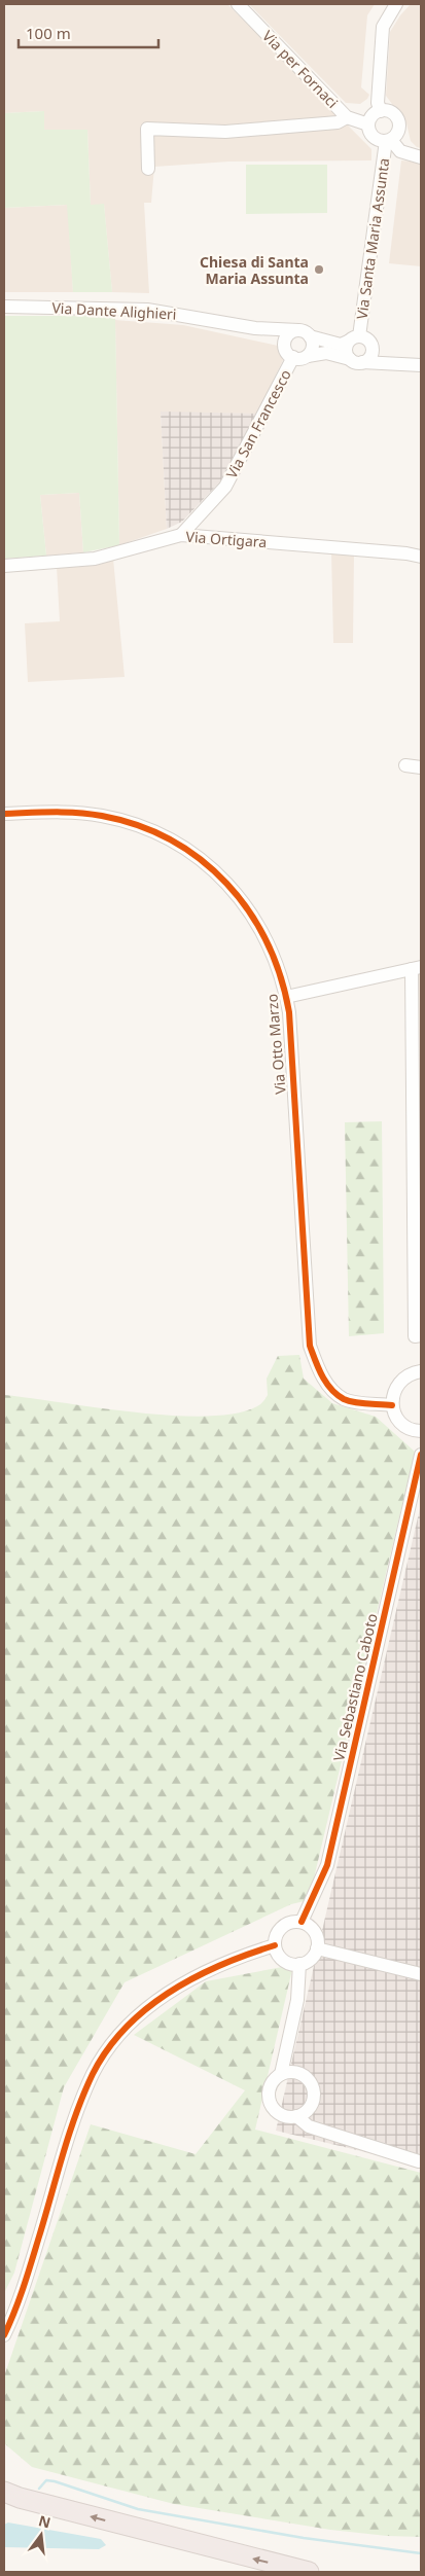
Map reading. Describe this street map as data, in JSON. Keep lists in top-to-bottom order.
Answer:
{
  "streets": {
    "street": [
      "Via per Fornaci",
      "Via Santa Maria Assunta",
      "Via Dante Alighieri",
      "Via San Francesco",
      "Via Ortigara",
      "Via Otto Marzo",
      "Via Sebastiano Caboto"
    ]
  },
  "crossings": [
    ["Via per Fornaci", "Via Santa Maria Assunta"],
    ["Via Santa Maria Assunta", "Via Dante Alighieri"],
    ["Via Dante Alighieri", "Via San Francesco"],
    ["Via San Francesco", "Via Ortigara"]
  ],
  "places": ["Chiesa di Santa Maria Assunta"],
  "scale_bar": "100 m",
  "north": "top"
}
